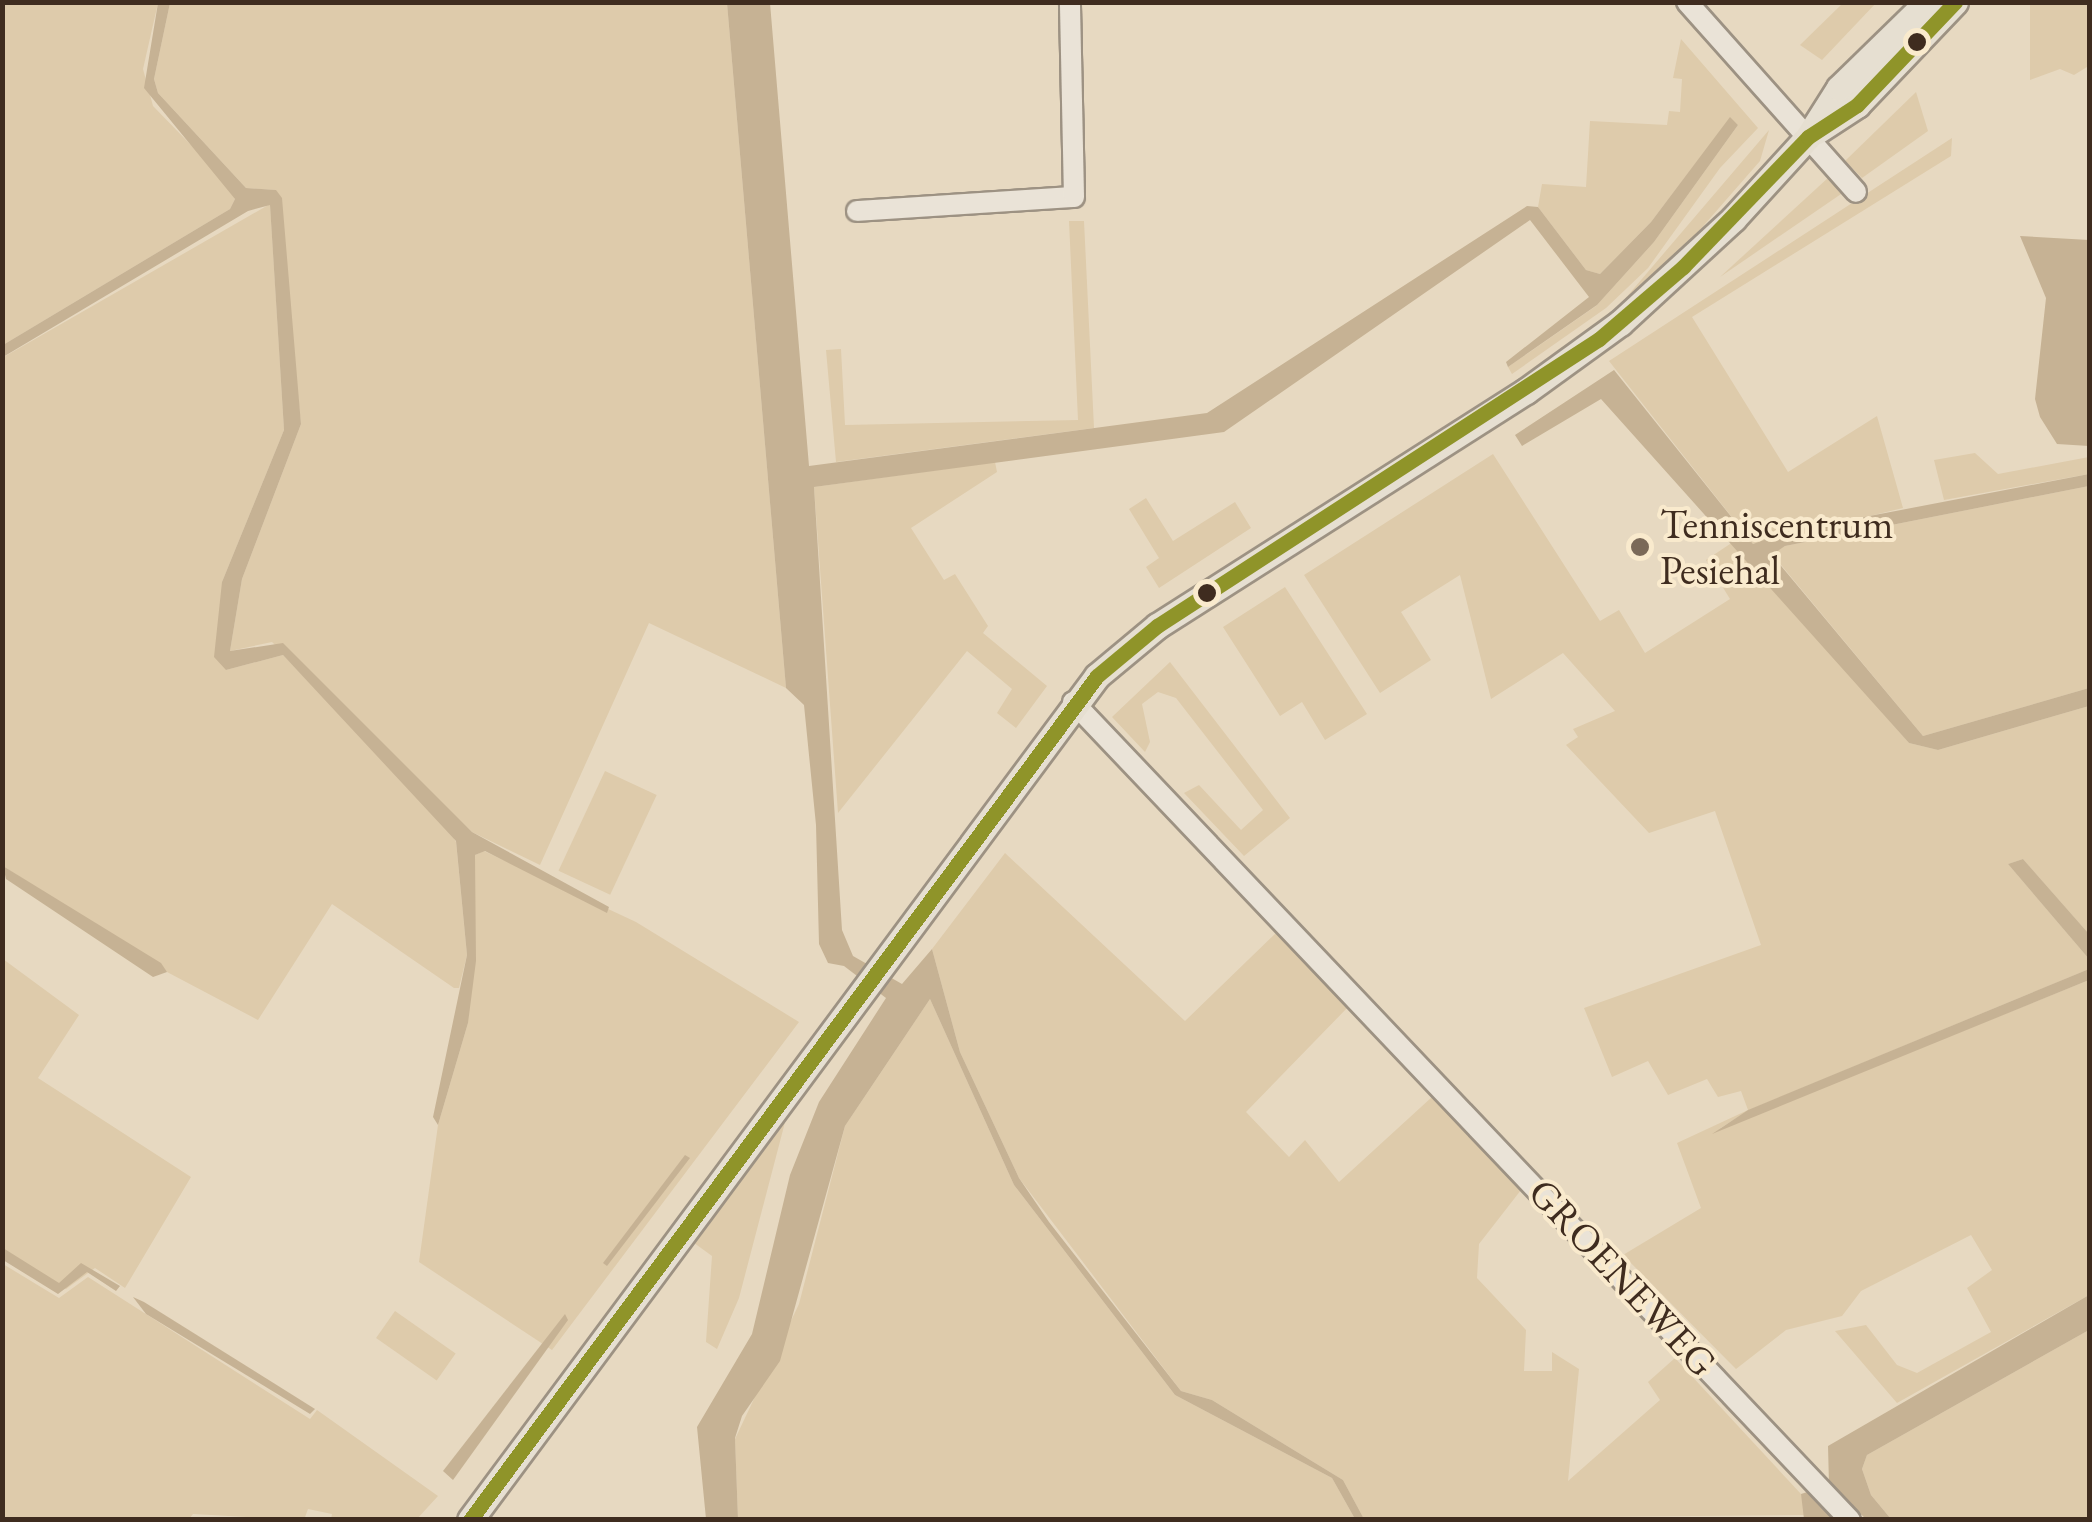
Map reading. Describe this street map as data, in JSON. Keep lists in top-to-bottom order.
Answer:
{
  "streets": {
    "street": ["GROENEWEG"]
  },
  "places": ["Tenniscentrum Pesiehal"]
}
